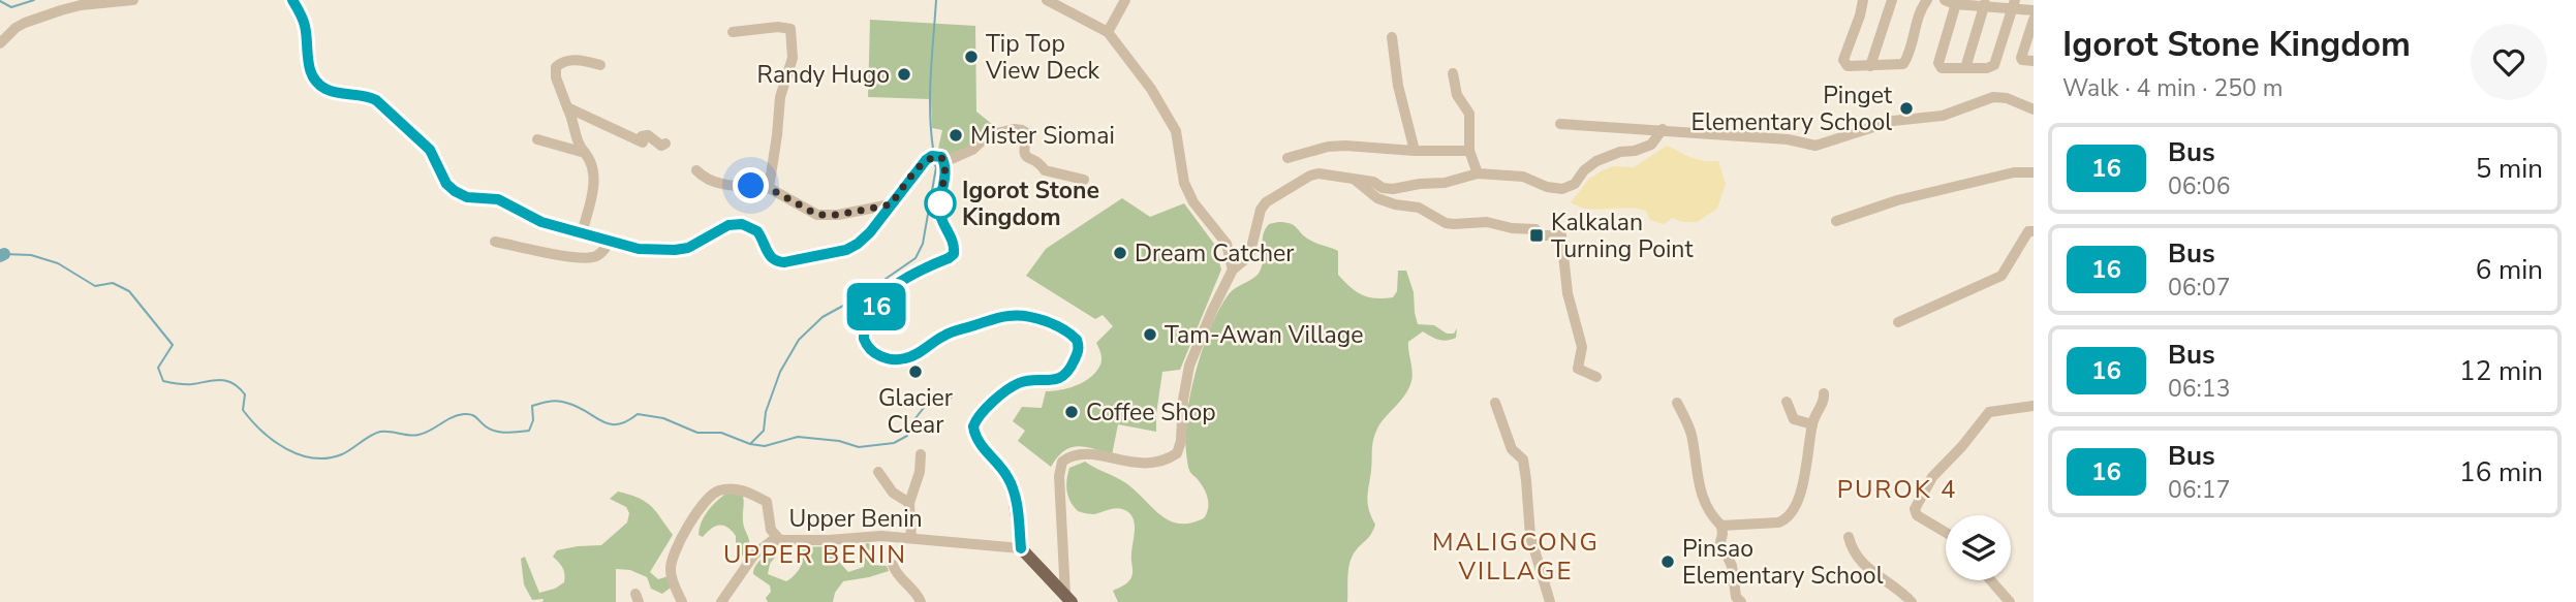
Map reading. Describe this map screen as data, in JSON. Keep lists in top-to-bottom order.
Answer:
{
  "streets": {
    "street": ["Upper Benin"]
  },
  "districts": ["PUROK 4", "MALIGCONG VILLAGE", "UPPER BENIN"],
  "places": {
    "other": [
      "Tip Top View Deck",
      "Randy Hugo",
      "Pinget Elementary School",
      "Mister Siomai",
      "Igorot Stone Kingdom",
      "Dream Catcher",
      "Tam-Awan Village",
      "Glacier Clear",
      "Coffee Shop",
      "Pinsao Elementary School"
    ],
    "transit": ["Kalkalan Turning Point"]
  },
  "lines": ["bus line 16"],
  "page": {
    "on_map": "16",
    "heading": ["Igorot Stone Kingdom", "Walk · 4 min · 250 m"],
    "list": [
      {
        "mark": "16",
        "name": "Bus",
        "note": "06:06",
        "value": "5 min"
      },
      {
        "mark": "16",
        "name": "Bus",
        "note": "06:07",
        "value": "6 min"
      },
      {
        "mark": "16",
        "name": "Bus",
        "note": "06:13",
        "value": "12 min"
      },
      {
        "mark": "16",
        "name": "Bus",
        "note": "06:17",
        "value": "16 min"
      }
    ]
  }
}
